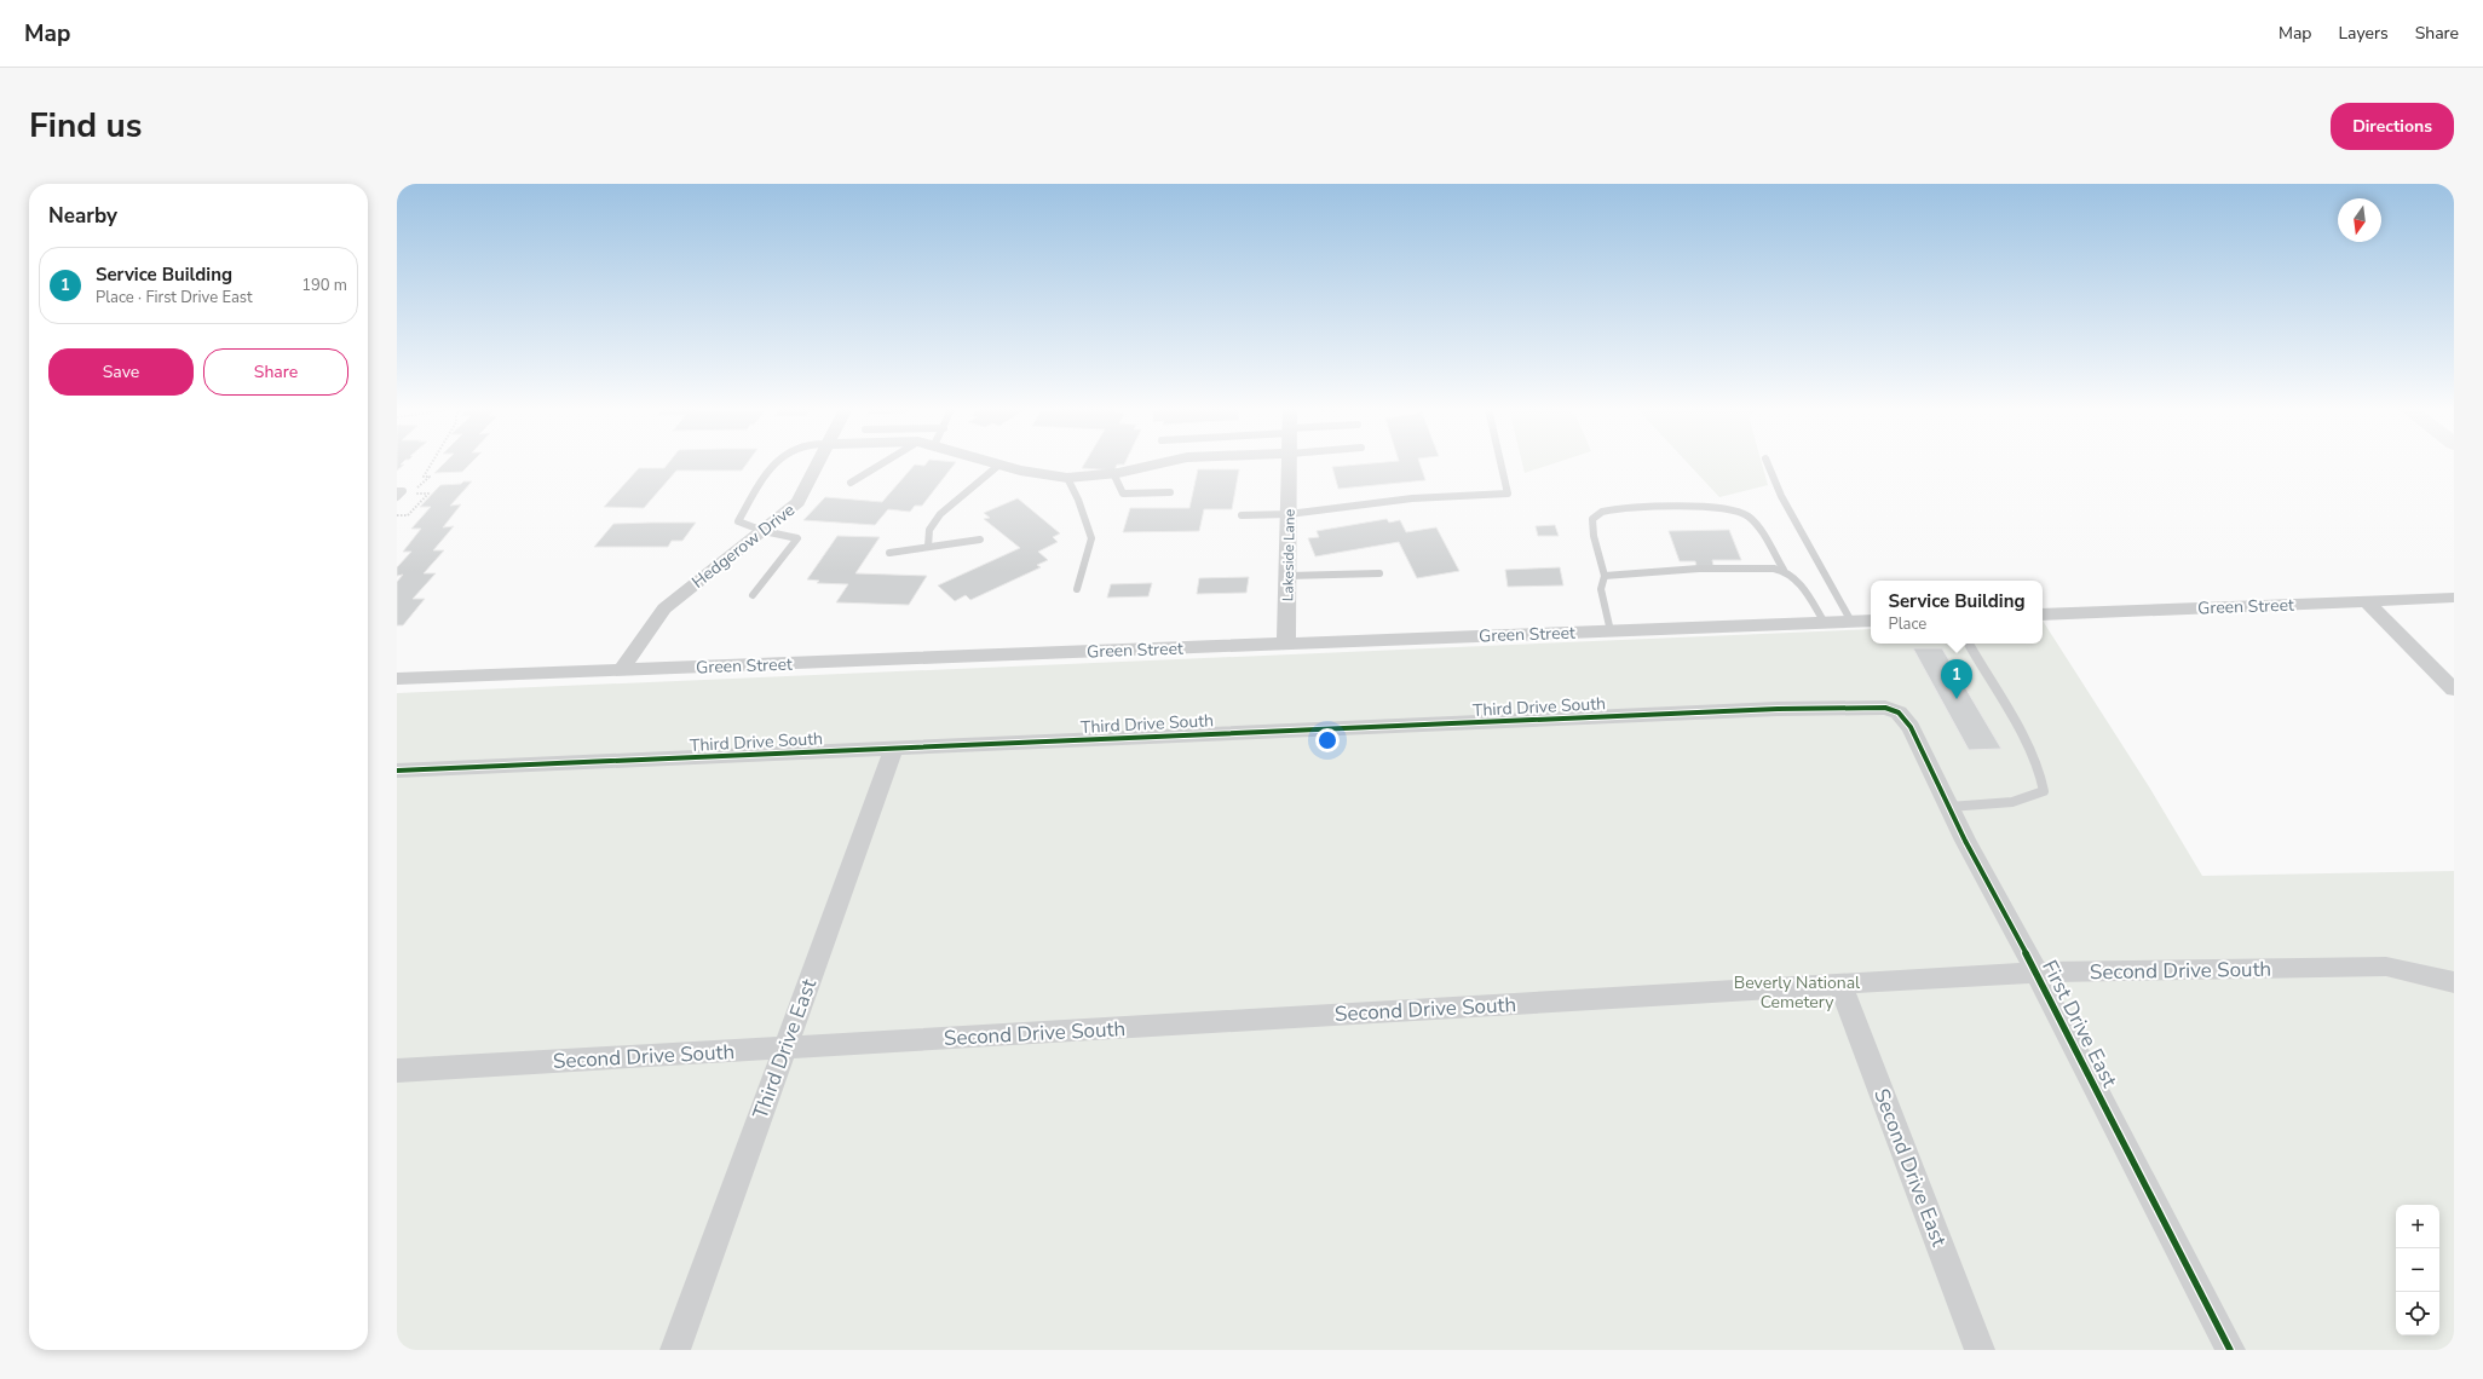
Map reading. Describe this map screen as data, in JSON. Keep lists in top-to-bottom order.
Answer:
{
  "streets": {
    "street": [
      "Hedgerow Drive",
      "Lakeside Lane",
      "Green Street",
      "Third Drive South",
      "Second Drive South",
      "First Drive East",
      "Third Drive East",
      "Second Drive East"
    ]
  },
  "crossings": [
    ["Hedgerow Drive", "Green Street"],
    ["Lakeside Lane", "Green Street"],
    ["Third Drive South", "First Drive East"],
    ["Third Drive South", "Third Drive East"],
    ["Second Drive South", "First Drive East"],
    ["Second Drive South", "Third Drive East"],
    ["Second Drive South", "Second Drive East"]
  ],
  "parks": ["Beverly National Cemetery"],
  "north": "bottom",
  "page": {
    "header": "Map",
    "nav": ["Map", "Layers", "Share"],
    "title": "Find us",
    "buttons": [
      "Directions",
      ["Save", "Share"]
    ],
    "heading": "Nearby",
    "list": [
      {
        "mark": "1",
        "name": "Service Building",
        "note": "Place · First Drive East",
        "value": "190 m"
      }
    ],
    "popup": ["Service Building", "Place"],
    "pins": "1",
    "map_buttons": ["+", "−"]
  }
}
